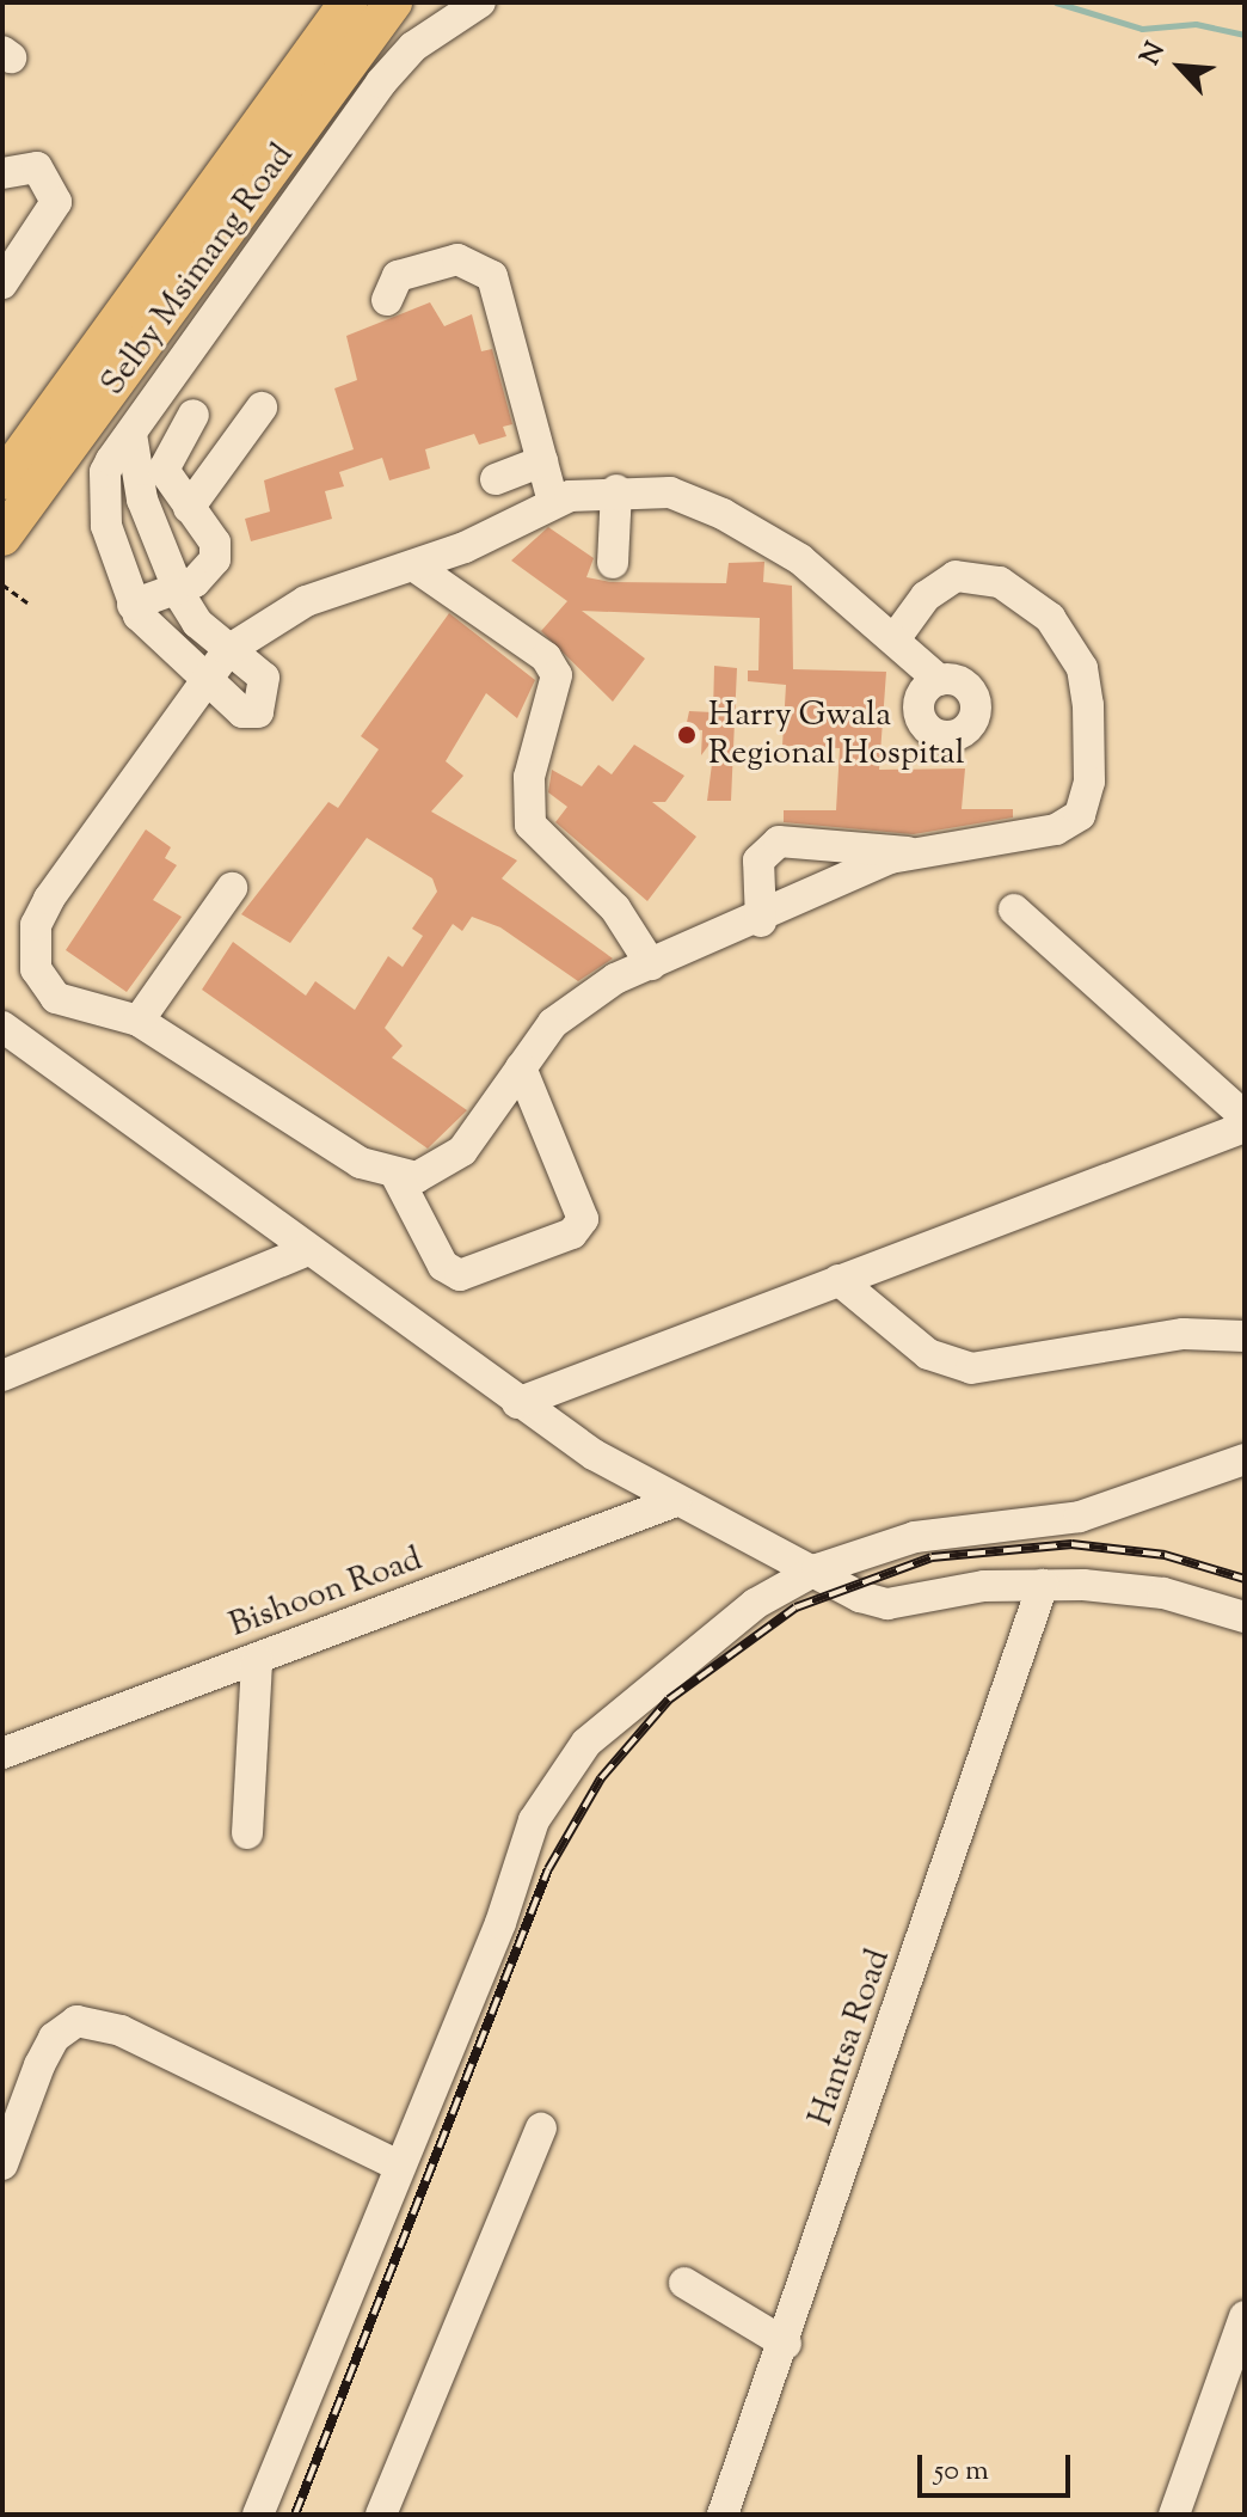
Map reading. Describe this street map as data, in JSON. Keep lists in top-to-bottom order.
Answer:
{
  "streets": {
    "main road": ["Selby Msimang Road"],
    "street": ["Bishoon Road", "Hantsa Road"]
  },
  "places": ["Harry Gwala Regional Hospital"],
  "scale_bar": "50 m",
  "north": "top left"
}
